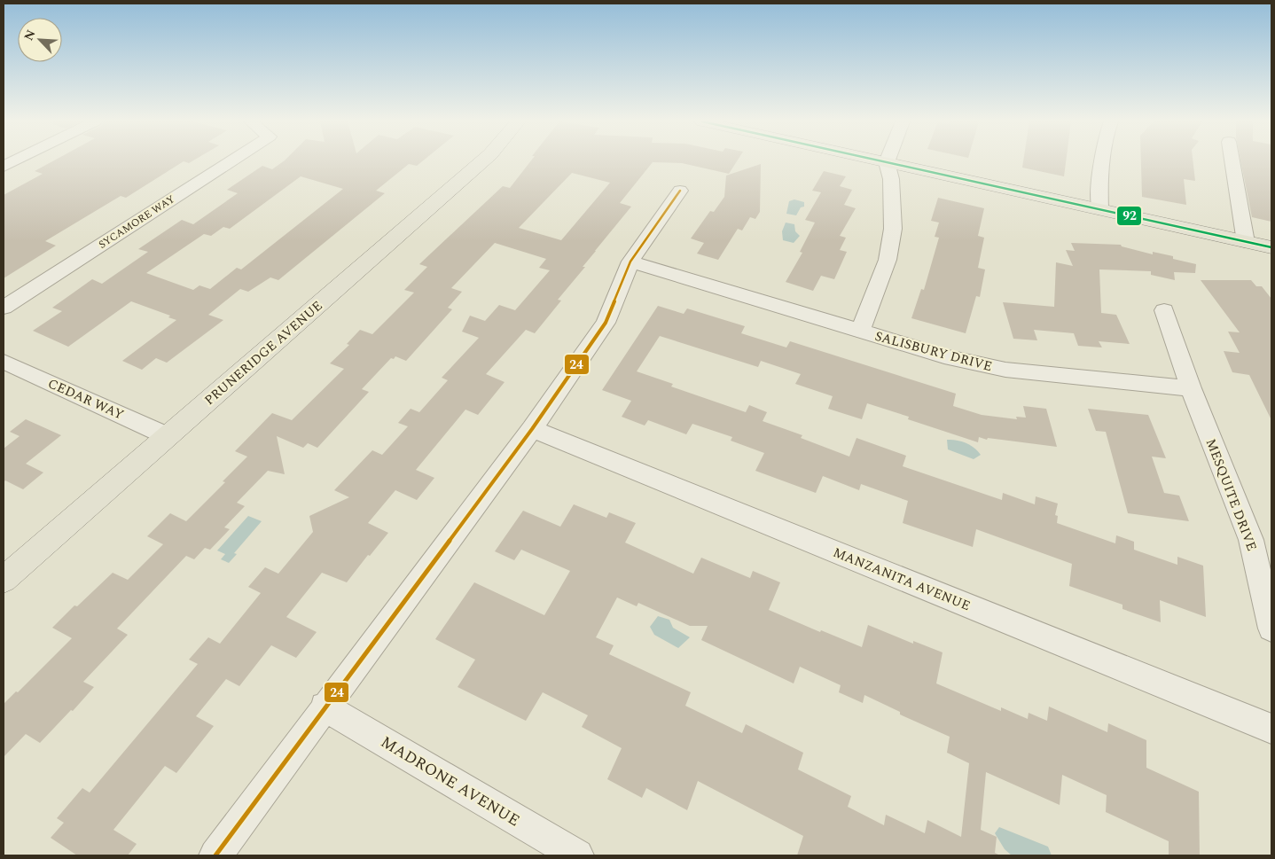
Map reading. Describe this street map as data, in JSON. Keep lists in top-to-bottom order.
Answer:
{
  "streets": {
    "main road": ["PRUNERIDGE AVENUE"],
    "street": [
      "SYCAMORE WAY",
      "SALISBURY DRIVE",
      "CEDAR WAY",
      "MESQUITE DRIVE",
      "MANZANITA AVENUE",
      "MADRONE AVENUE"
    ]
  },
  "crossings": [
    ["SALISBURY DRIVE", "MESQUITE DRIVE"],
    ["PRUNERIDGE AVENUE", "CEDAR WAY"]
  ],
  "lines": ["transit line 92", "transit line 24"],
  "north": "top left"
}
